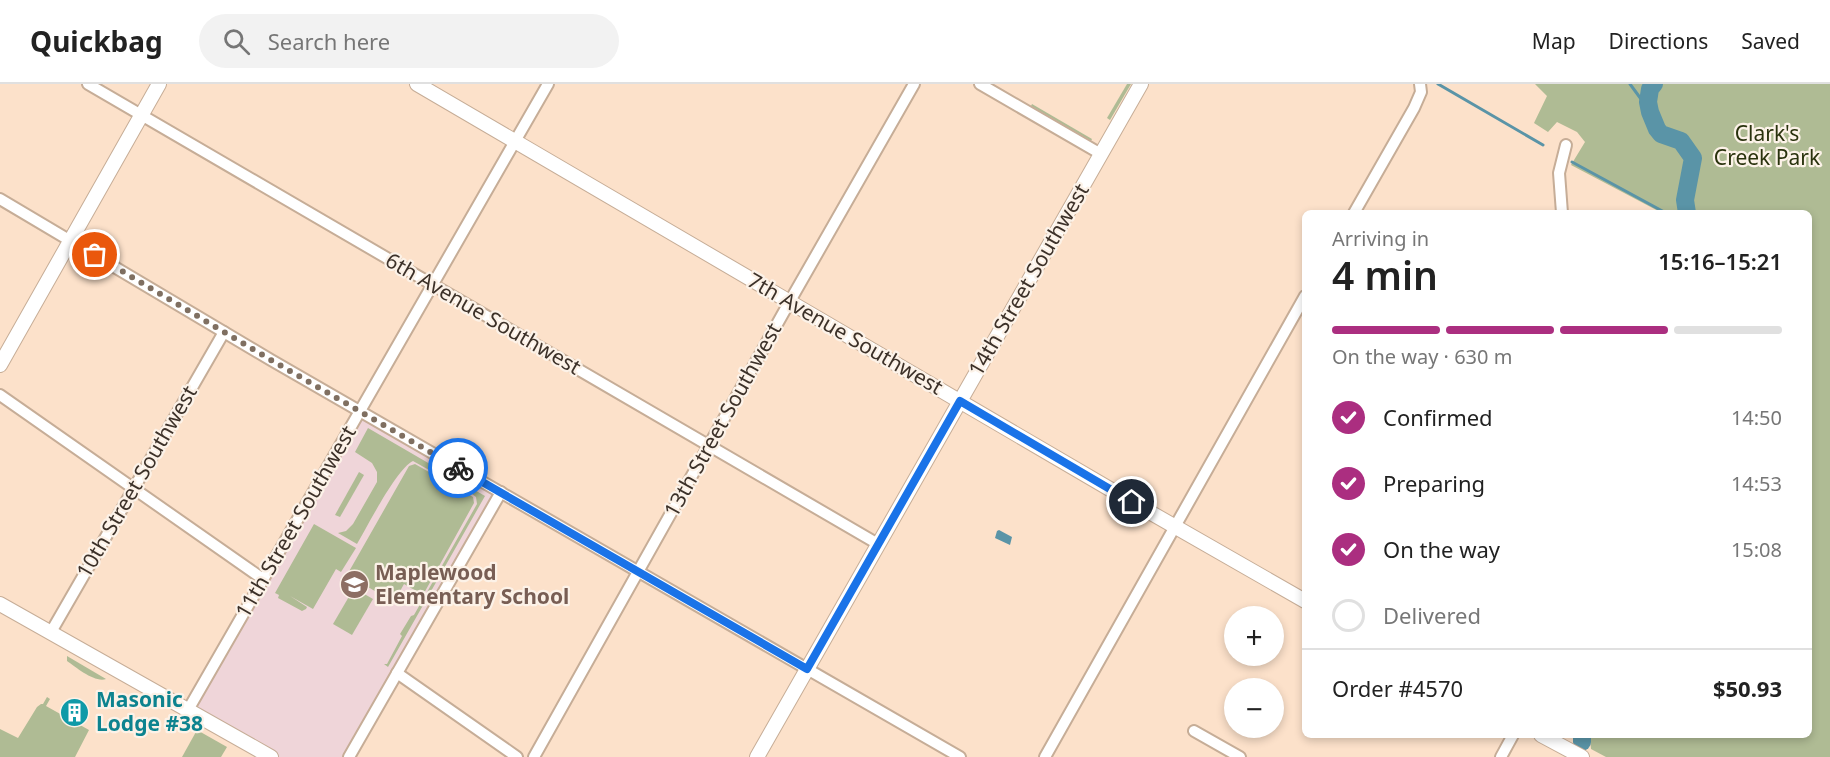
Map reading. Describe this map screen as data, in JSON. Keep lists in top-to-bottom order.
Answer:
{
  "streets": {
    "street": [
      "14th Street Southwest",
      "6th Avenue Southwest",
      "7th Avenue Southwest",
      "13th Street Southwest",
      "10th Street Southwest",
      "11th Street Southwest"
    ]
  },
  "crossings": [
    ["14th Street Southwest", "6th Avenue Southwest"],
    ["14th Street Southwest", "7th Avenue Southwest"],
    ["6th Avenue Southwest", "13th Street Southwest"],
    ["6th Avenue Southwest", "11th Street Southwest"],
    ["7th Avenue Southwest", "13th Street Southwest"],
    ["7th Avenue Southwest", "11th Street Southwest"]
  ],
  "parks": ["Clark's Creek Park"],
  "places": {
    "school or university": ["Maplewood Elementary School"],
    "building": ["Masonic Lodge #38"]
  },
  "page": {
    "header": "Quickbag",
    "search": "Search here",
    "nav": ["Map", "Directions", "Saved"],
    "heading": ["4 min", "Arriving in", "15:16–15:21"],
    "panel": ["Order #4570", "$50.93"],
    "bar": "On the way · 630 m",
    "list": [
      ["Confirmed", "14:50"],
      ["Preparing", "14:53"],
      ["On the way", "15:08"],
      "Delivered"
    ],
    "map_buttons": ["+", "−"]
  }
}
